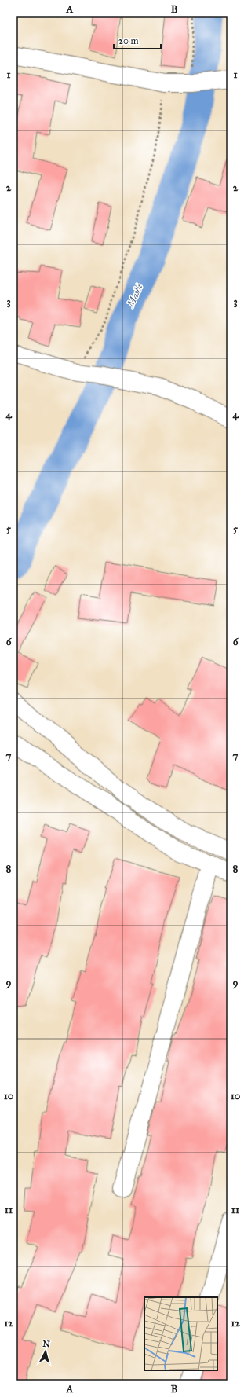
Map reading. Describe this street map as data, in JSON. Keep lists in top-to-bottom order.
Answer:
{
  "water": ["Mashi"],
  "scale_bar": "20 m",
  "north": "top",
  "grid": {
    "columns": ["A", "B"],
    "rows": [
      "1",
      "2",
      "3",
      "4",
      "5",
      "6",
      "7",
      "8",
      "9",
      "10",
      "11",
      "12"
    ]
  }
}
